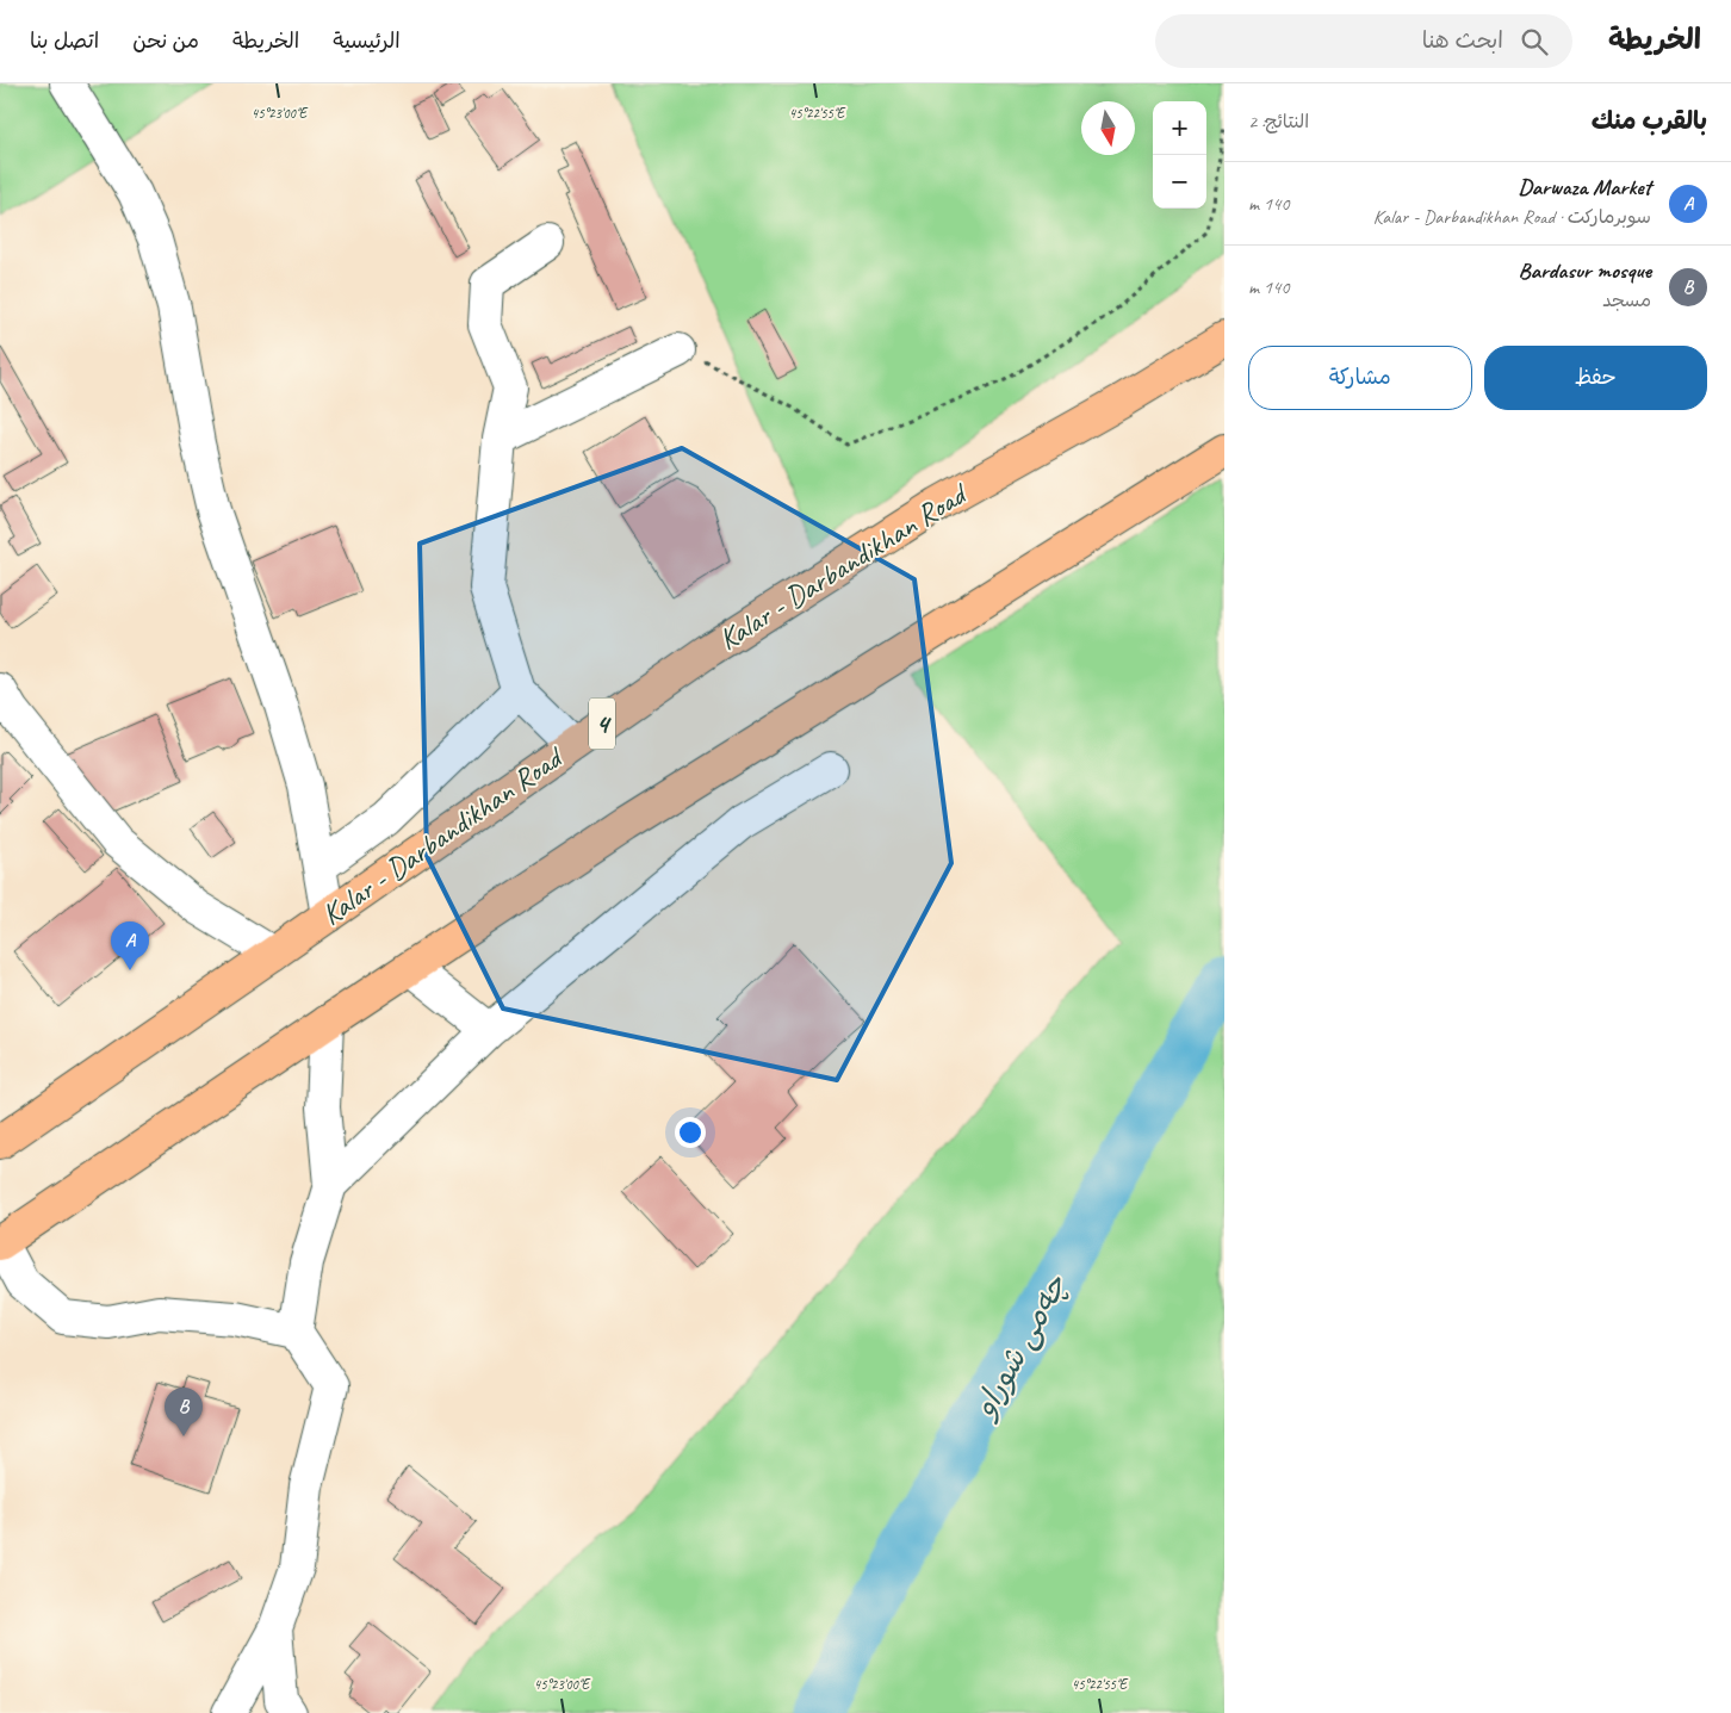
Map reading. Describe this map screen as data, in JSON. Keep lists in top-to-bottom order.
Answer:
{
  "streets": {
    "highway": ["Kalar - Darbandikhan Road", "4"]
  },
  "water": ["چەمی شوراو"],
  "north": "bottom",
  "page": {
    "header": "الخريطة",
    "search": "ابحث هنا",
    "nav": [
      "الرئيسية",
      "الخريطة",
      "من نحن",
      "اتصل بنا"
    ],
    "heading": ["بالقرب منك", "النتائج: 2"],
    "map_buttons": ["+", "−"],
    "list": [
      {
        "mark": "A",
        "name": "Darwaza Market",
        "note": "سوبرماركت · Kalar - Darbandikhan Road",
        "value": "140 m"
      },
      {
        "mark": "B",
        "name": "Bardasur mosque",
        "note": "مسجد",
        "value": "140 m"
      }
    ],
    "buttons": ["حفظ", "مشاركة"],
    "pins": ["A", "B"]
  },
  "coordinates": ["45°23'00\"E", "45°22'55\"E"]
}
